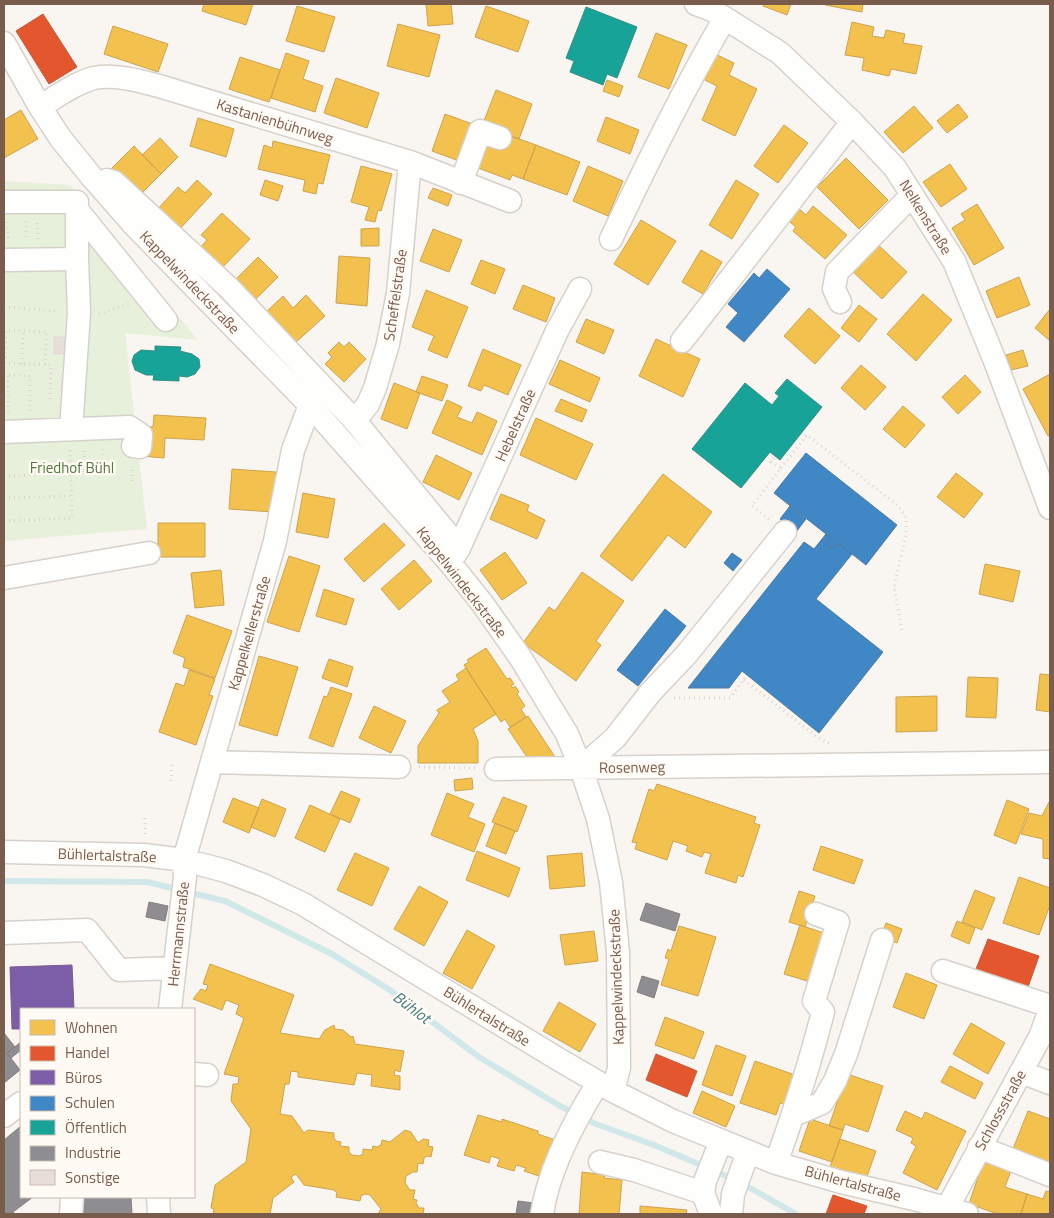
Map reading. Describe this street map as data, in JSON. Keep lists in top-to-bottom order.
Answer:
{
  "streets": {
    "street": [
      "Kastanienbühnweg",
      "Nelkenstraße",
      "Kappelwindeckstraße",
      "Scheffelstraße",
      "Hebelstraße",
      "Kappelkellerstraße",
      "Rosenweg",
      "Bühlertalstraße",
      "Herrmannstraße",
      "Schlossstraße"
    ]
  },
  "crossings": [
    ["Kastanienbühnweg", "Kappelwindeckstraße"],
    ["Kastanienbühnweg", "Scheffelstraße"],
    ["Kappelwindeckstraße", "Scheffelstraße"],
    ["Kappelwindeckstraße", "Hebelstraße"],
    ["Kappelwindeckstraße", "Kappelkellerstraße"],
    ["Kappelwindeckstraße", "Rosenweg"],
    ["Kappelwindeckstraße", "Bühlertalstraße"],
    ["Kappelkellerstraße", "Bühlertalstraße"],
    ["Kappelkellerstraße", "Herrmannstraße"],
    ["Bühlertalstraße", "Herrmannstraße"],
    ["Bühlertalstraße", "Schlossstraße"]
  ],
  "water": ["Bühlot"],
  "parks": ["Friedhof Bühl"],
  "legend": [
    "Wohnen",
    "Handel",
    "Büros",
    "Schulen",
    "Öffentlich",
    "Industrie",
    "Sonstige"
  ]
}
